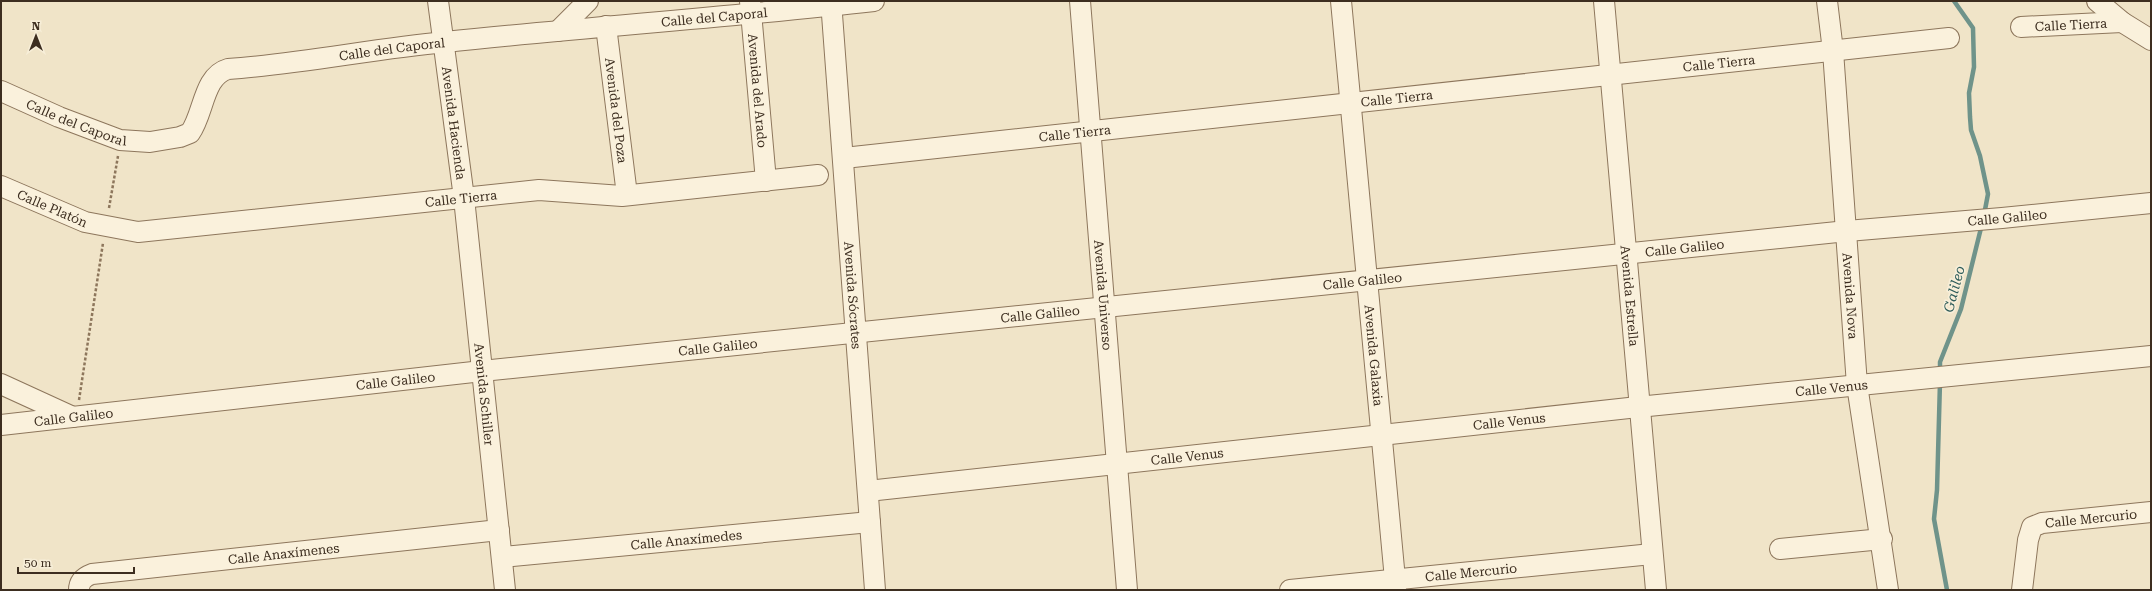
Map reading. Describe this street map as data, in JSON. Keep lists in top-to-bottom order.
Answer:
{
  "streets": {
    "street": [
      "Calle del Caporal",
      "Calle Tierra",
      "Avenida del Arado",
      "Avenida del Poza",
      "Avenida Hacienda",
      "Calle Platón",
      "Calle Galileo",
      "Avenida Sócrates",
      "Avenida Universo",
      "Avenida Estrella",
      "Avenida Nova",
      "Avenida Galaxia",
      "Calle Venus",
      "Avenida Schiller",
      "Calle Mercurio",
      "Calle Anaxímedes",
      "Calle Anaxímenes"
    ]
  },
  "crossings": [
    ["Calle del Caporal", "Avenida del Arado"],
    ["Calle del Caporal", "Avenida del Poza"],
    ["Calle del Caporal", "Avenida Hacienda"],
    ["Calle del Caporal", "Avenida Sócrates"],
    ["Calle Tierra", "Avenida del Arado"],
    ["Calle Tierra", "Avenida del Poza"],
    ["Calle Tierra", "Avenida Hacienda"],
    ["Calle Tierra", "Calle Platón"],
    ["Calle Tierra", "Avenida Sócrates"],
    ["Calle Tierra", "Avenida Universo"],
    ["Calle Tierra", "Avenida Estrella"],
    ["Calle Tierra", "Avenida Nova"],
    ["Calle Tierra", "Avenida Galaxia"],
    ["Calle Tierra", "Avenida Schiller"],
    ["Avenida Hacienda", "Avenida Schiller"],
    ["Calle Galileo", "Avenida Sócrates"],
    ["Calle Galileo", "Avenida Universo"],
    ["Calle Galileo", "Avenida Estrella"],
    ["Calle Galileo", "Avenida Nova"],
    ["Calle Galileo", "Avenida Galaxia"],
    ["Calle Galileo", "Avenida Schiller"],
    ["Avenida Sócrates", "Calle Venus"],
    ["Avenida Sócrates", "Calle Anaxímedes"],
    ["Avenida Universo", "Calle Venus"],
    ["Avenida Estrella", "Calle Venus"],
    ["Avenida Estrella", "Calle Mercurio"],
    ["Avenida Nova", "Calle Venus"],
    ["Avenida Galaxia", "Calle Venus"],
    ["Avenida Galaxia", "Calle Mercurio"],
    ["Avenida Schiller", "Calle Anaxímedes"],
    ["Avenida Schiller", "Calle Anaxímenes"]
  ],
  "water": ["Galileo"],
  "scale_bar": "50 m",
  "north": "top"
}
